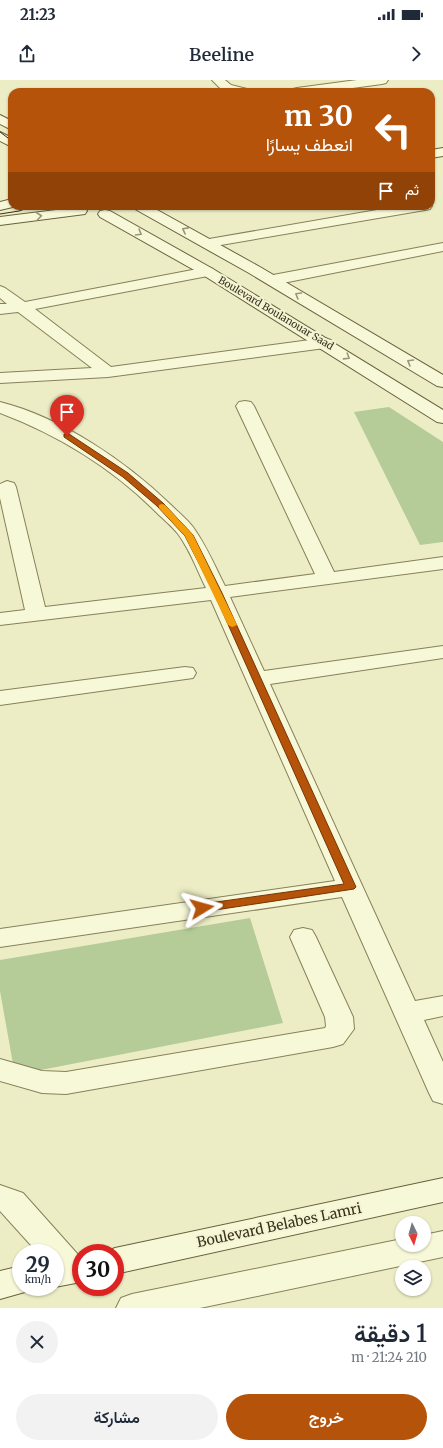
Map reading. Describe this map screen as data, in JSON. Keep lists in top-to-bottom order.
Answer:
{
  "streets": {
    "street": ["Boulevard Boulanouar Saad", "Boulevard Belabes Lamri"]
  },
  "north": "bottom",
  "page": {
    "status": "21:23",
    "header": "Beeline",
    "turn": ["30 m", "انعطف يسارًا"],
    "then": "ثم",
    "speed": "29 km/h",
    "limit": "30",
    "heading": ["1 دقيقة", "210 m · 21:24"],
    "buttons": ["خروج", "مشاركة"]
  }
}
